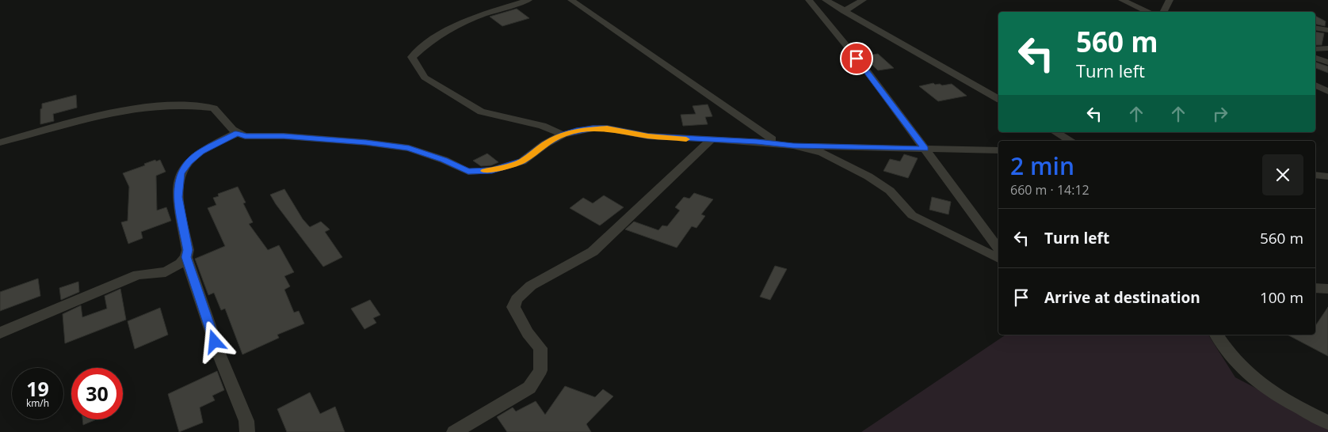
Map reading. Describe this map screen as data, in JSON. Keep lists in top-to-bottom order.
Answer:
{
  "page": {
    "turn": ["560 m", "Turn left"],
    "heading": ["2 min", "660 m · 14:12"],
    "list": [
      {
        "name": "Turn left",
        "value": "560 m"
      },
      {
        "name": "Arrive at destination",
        "value": "100 m"
      }
    ],
    "speed": "19 km/h",
    "limit": "30"
  }
}
